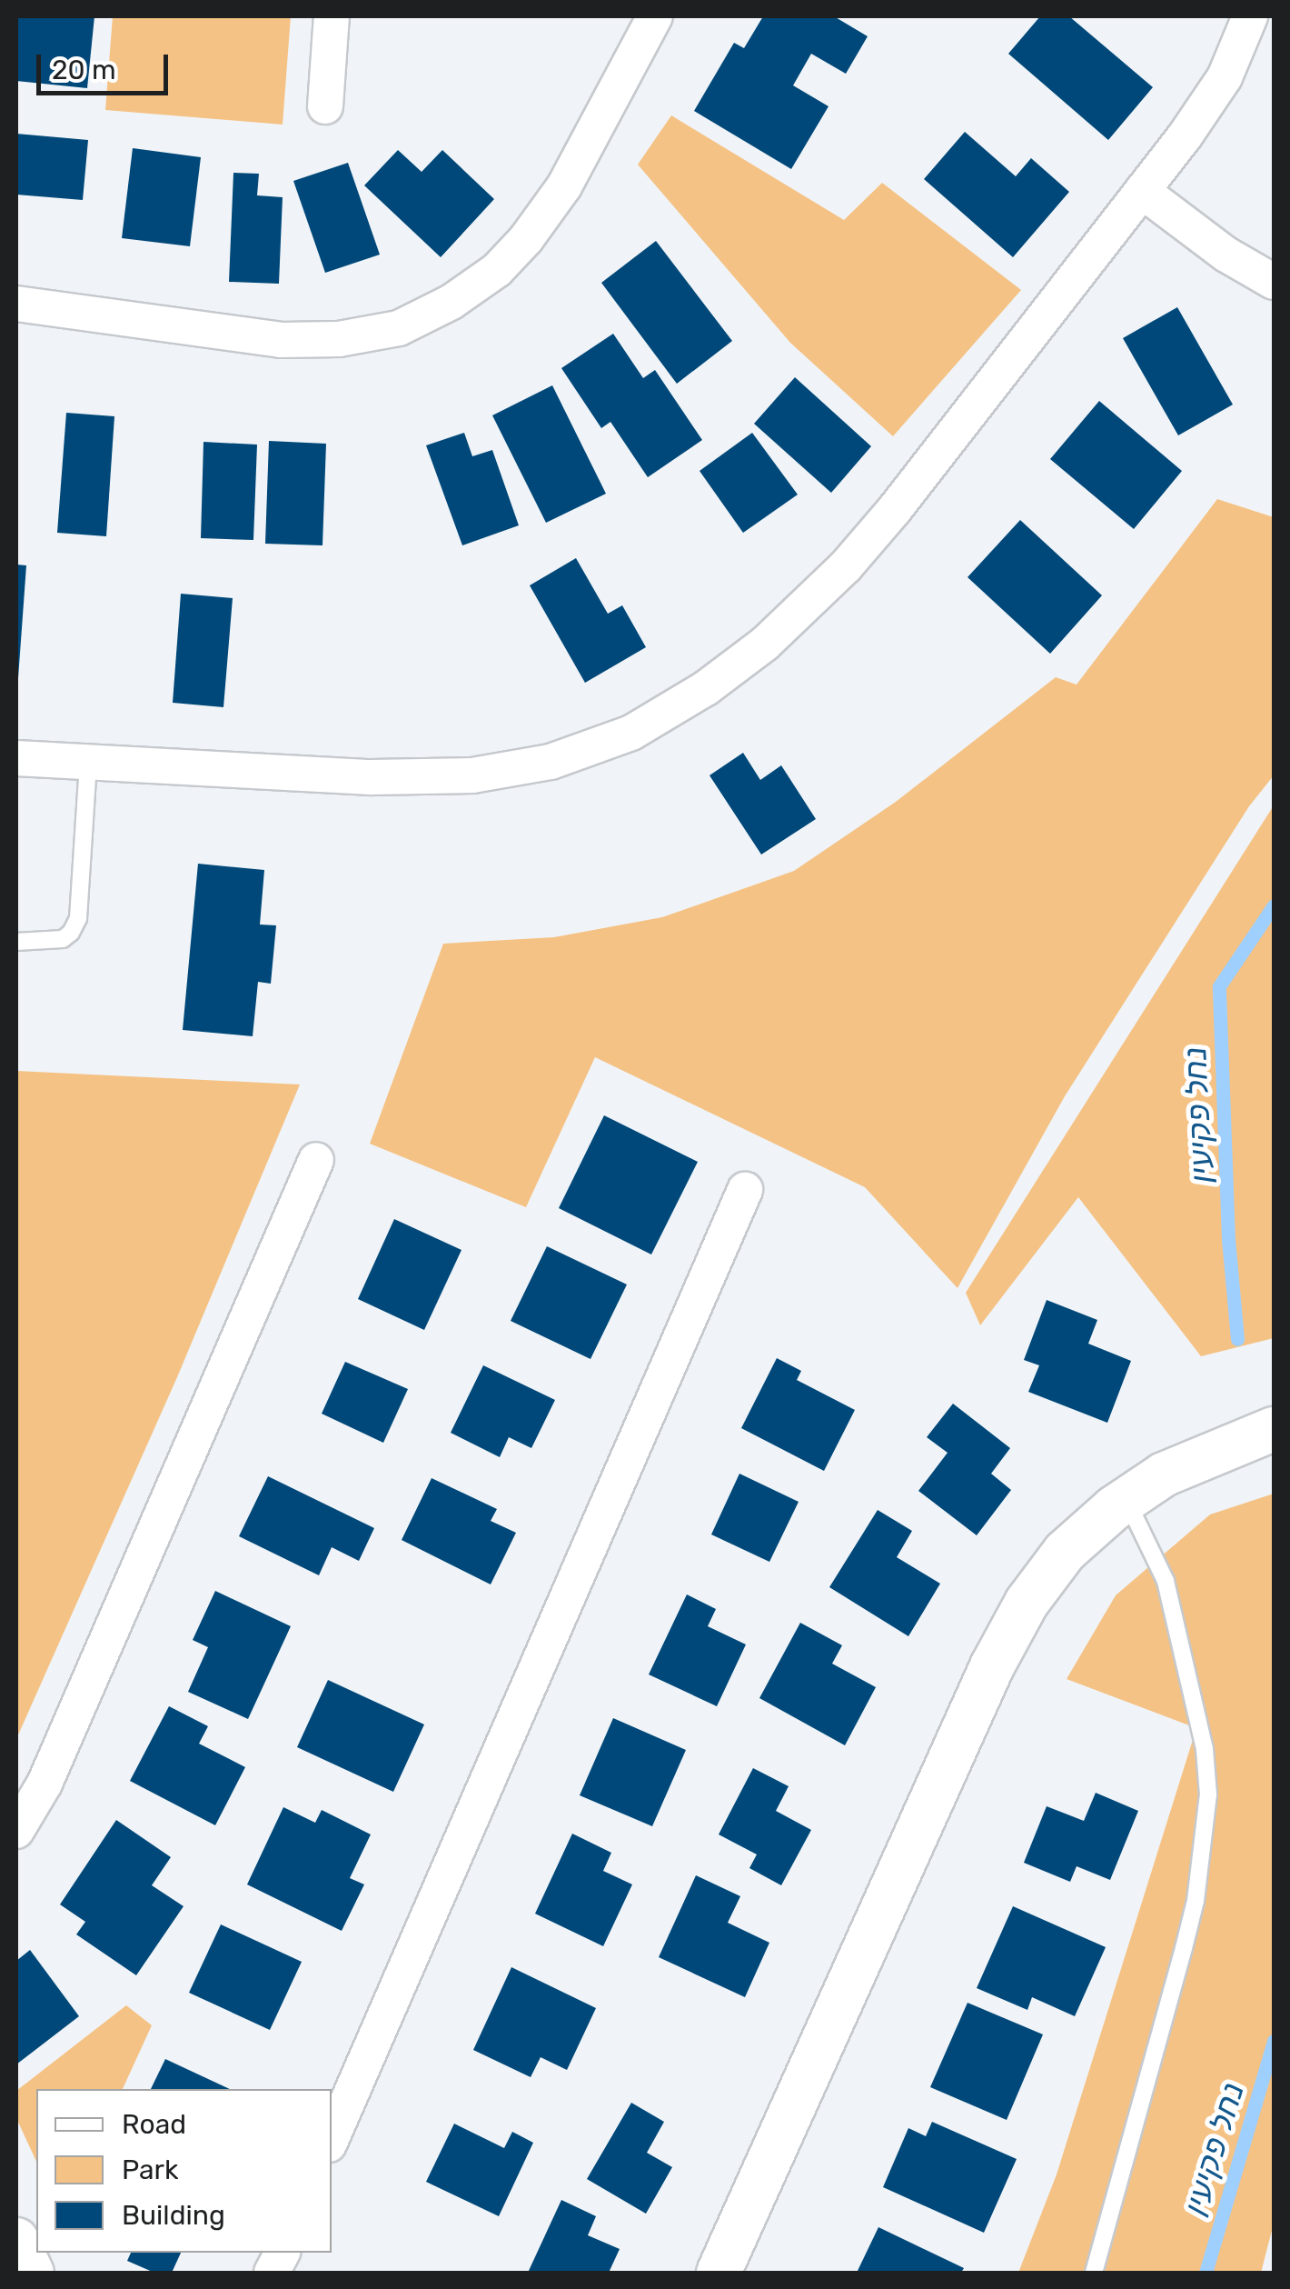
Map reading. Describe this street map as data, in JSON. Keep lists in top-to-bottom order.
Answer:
{
  "water": ["נחל פקיעין"],
  "legend": ["Road", "Park", "Building"],
  "scale_bar": "20 m"
}
